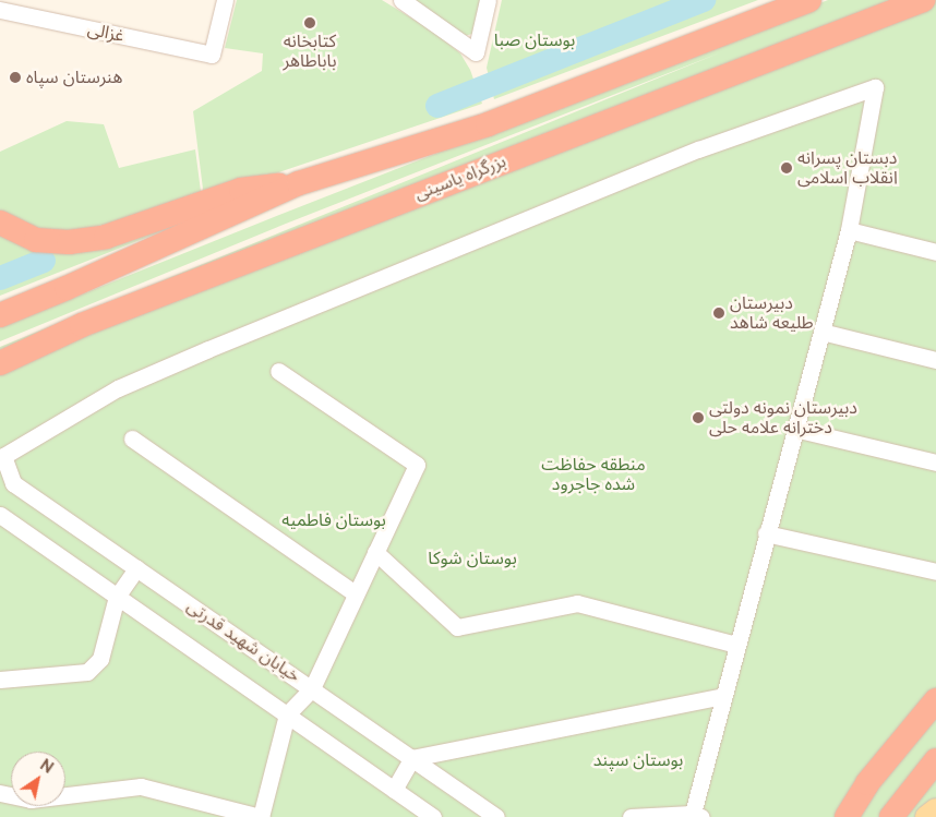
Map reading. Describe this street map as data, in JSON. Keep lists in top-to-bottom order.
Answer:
{
  "streets": {
    "highway": ["بزرگراه یاسینی"],
    "street": ["غزالی", "خیابان شهید قدرتی"]
  },
  "parks": [
    "بوستان صبا",
    "منطقه حفاظت شده جاجرود",
    "بوستان فاطمیه",
    "بوستان شوکا",
    "بوستان سپند"
  ],
  "places": [
    "کتابخانه باباطاهر",
    "هنرستان سپاه",
    "دبستان پسرانه انقلاب اسلامی",
    "دبیرستان طلیعه شاهد",
    "دبیرستان نمونه دولتی دخترانه علامه حلی"
  ],
  "north": "top right"
}
